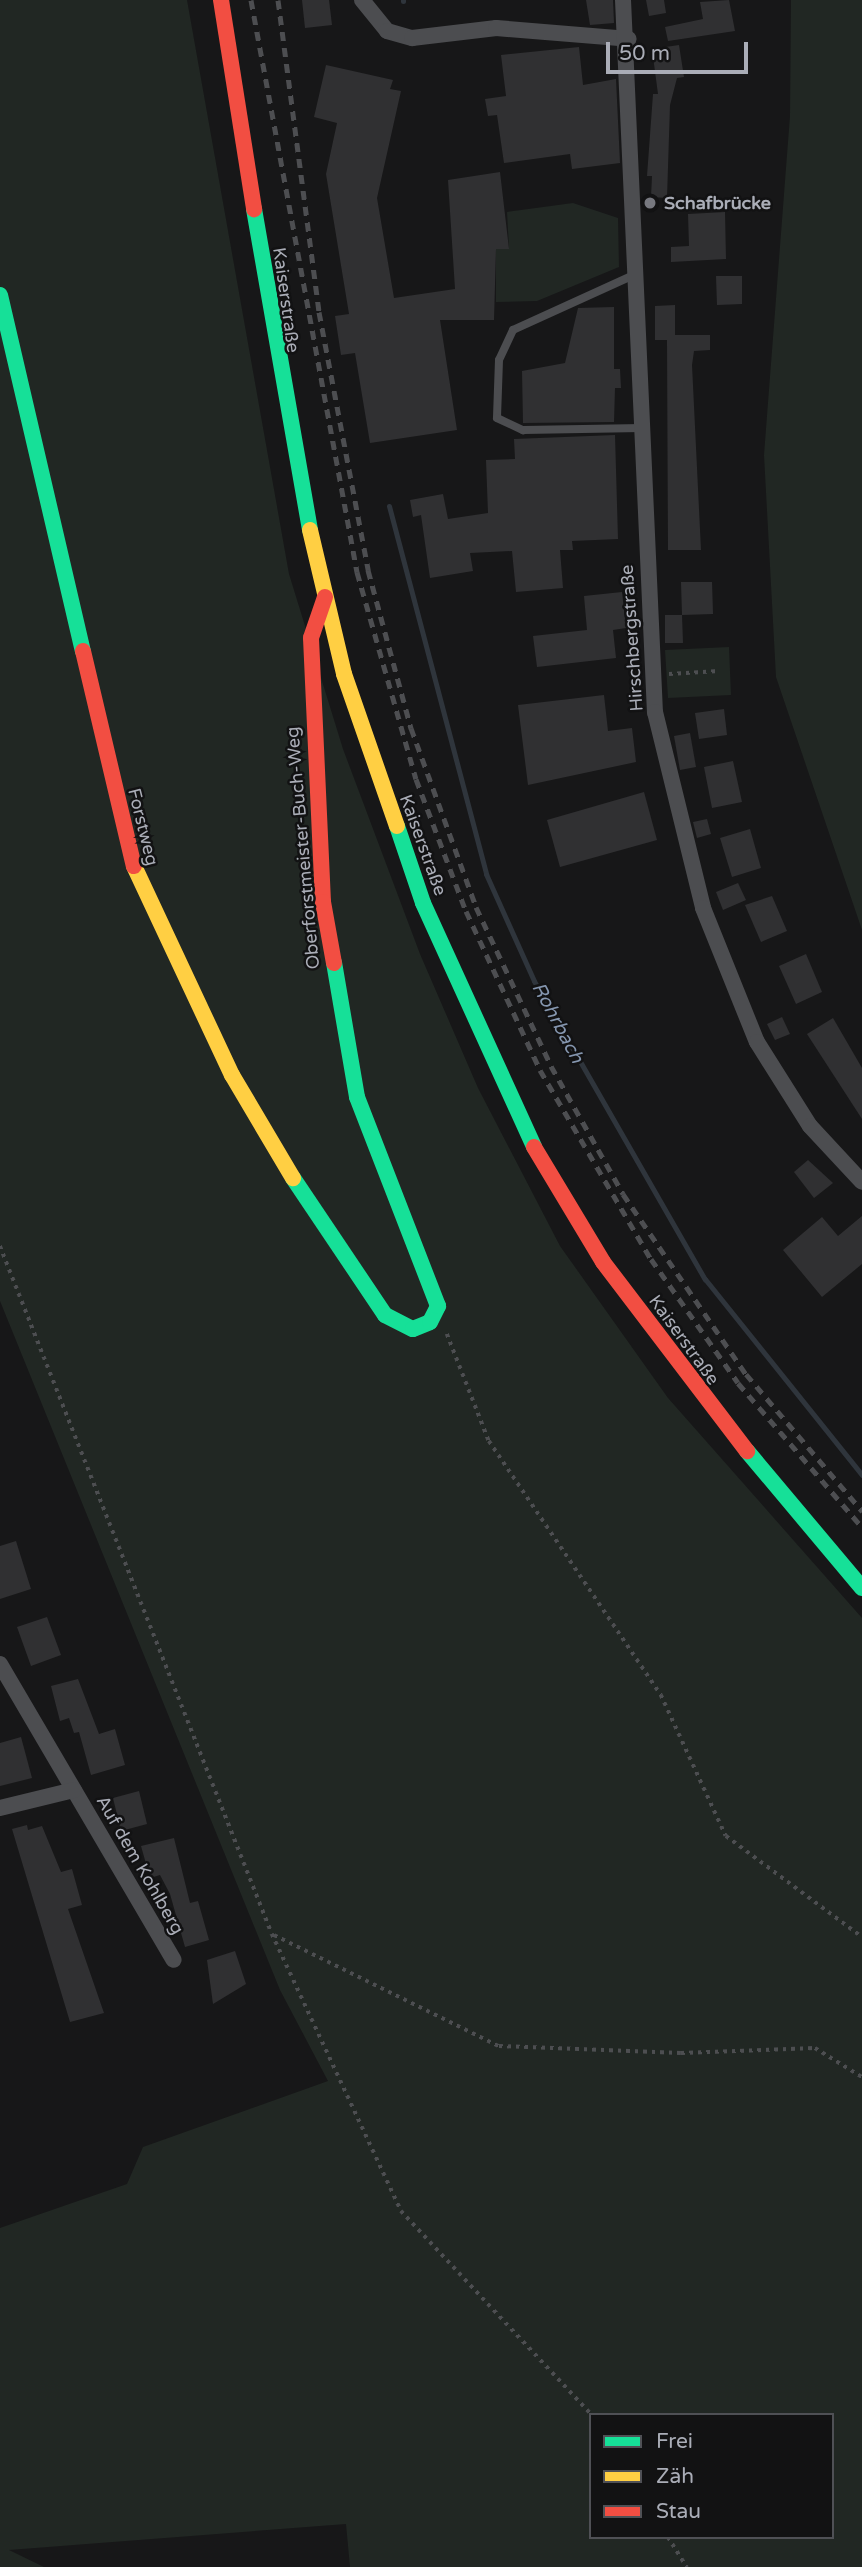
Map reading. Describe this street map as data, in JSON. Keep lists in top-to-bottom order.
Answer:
{
  "streets": {
    "street": [
      "Kaiserstraße",
      "Hirschbergstraße",
      "Forstweg",
      "Oberforstmeister-Buch-Weg",
      "Auf dem Kohlberg"
    ]
  },
  "crossings": [
    ["Kaiserstraße", "Oberforstmeister-Buch-Weg"],
    ["Forstweg", "Oberforstmeister-Buch-Weg"]
  ],
  "water": ["Rohrbach"],
  "places": ["Schafbrücke"],
  "legend": ["Frei", "Zäh", "Stau"],
  "scale_bar": "50 m"
}
